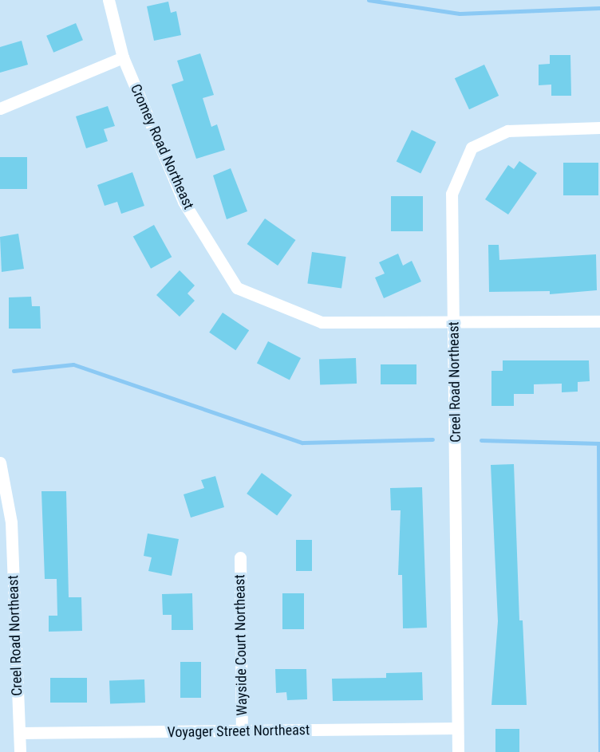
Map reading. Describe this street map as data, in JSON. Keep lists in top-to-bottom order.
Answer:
{
  "streets": {
    "street": [
      "Cromey Road Northeast",
      "Creel Road Northeast",
      "Wayside Court Northeast",
      "Voyager Street Northeast"
    ]
  },
  "crossings": [
    ["Cromey Road Northeast", "Creel Road Northeast"],
    ["Creel Road Northeast", "Voyager Street Northeast"],
    ["Wayside Court Northeast", "Voyager Street Northeast"]
  ]
}
